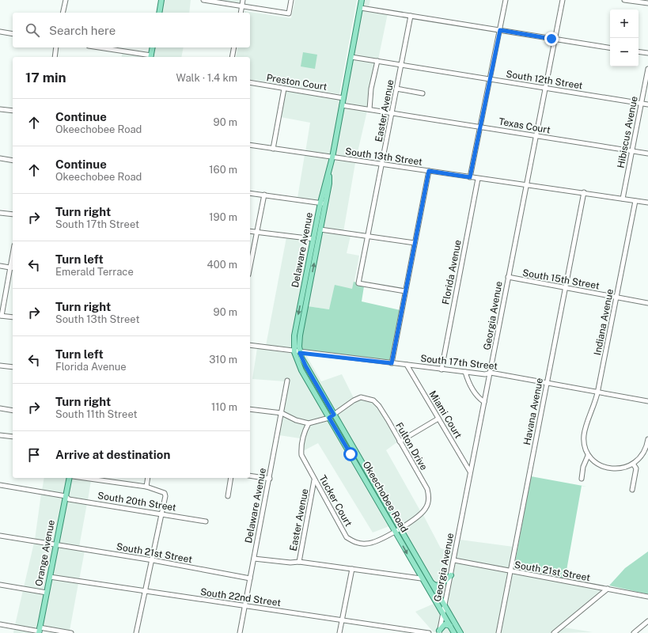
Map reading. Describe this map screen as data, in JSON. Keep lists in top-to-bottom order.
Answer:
{
  "streets": {
    "main road": ["Delaware Avenue", "Okeechobee Road", "Orange Avenue"],
    "street": [
      "South 12th Street",
      "Preston Court",
      "Easter Avenue",
      "Texas Court",
      "Hibiscus Avenue",
      "South 13th Street",
      "Florida Avenue",
      "South 15th Street",
      "Georgia Avenue",
      "Indiana Avenue",
      "South 17th Street",
      "Havana Avenue",
      "Miami Court",
      "Fulton Drive",
      "Tucker Court",
      "South 20th Street",
      "South 21st Street",
      "South 22nd Street"
    ]
  },
  "crossings": [
    ["South 12th Street", "Easter Avenue"],
    ["South 12th Street", "Hibiscus Avenue"],
    ["South 12th Street", "Delaware Avenue"],
    ["South 12th Street", "Georgia Avenue"],
    ["Preston Court", "Delaware Avenue"],
    ["Easter Avenue", "Texas Court"],
    ["Easter Avenue", "South 13th Street"],
    ["Easter Avenue", "Tucker Court"],
    ["Texas Court", "Hibiscus Avenue"],
    ["Texas Court", "Delaware Avenue"],
    ["Texas Court", "Georgia Avenue"],
    ["Hibiscus Avenue", "South 13th Street"],
    ["South 13th Street", "Delaware Avenue"],
    ["South 13th Street", "Florida Avenue"],
    ["South 13th Street", "Georgia Avenue"],
    ["South 13th Street", "Indiana Avenue"],
    ["South 13th Street", "Havana Avenue"],
    ["Delaware Avenue", "South 17th Street"],
    ["Delaware Avenue", "Okeechobee Road"],
    ["Delaware Avenue", "South 21st Street"],
    ["Delaware Avenue", "South 22nd Street"],
    ["Florida Avenue", "South 17th Street"],
    ["South 15th Street", "Georgia Avenue"],
    ["South 15th Street", "Indiana Avenue"],
    ["South 15th Street", "Havana Avenue"],
    ["Georgia Avenue", "South 17th Street"],
    ["Georgia Avenue", "Miami Court"],
    ["Georgia Avenue", "Okeechobee Road"],
    ["Georgia Avenue", "South 21st Street"],
    ["Indiana Avenue", "South 17th Street"],
    ["South 17th Street", "Havana Avenue"],
    ["South 17th Street", "Miami Court"],
    ["South 17th Street", "Okeechobee Road"],
    ["Havana Avenue", "South 21st Street"],
    ["Fulton Drive", "Okeechobee Road"],
    ["Fulton Drive", "Tucker Court"],
    ["Okeechobee Road", "Tucker Court"],
    ["South 20th Street", "Orange Avenue"],
    ["Orange Avenue", "South 21st Street"],
    ["Orange Avenue", "South 22nd Street"]
  ],
  "page": {
    "map_buttons": ["+", "−"],
    "search": "Search here",
    "heading": ["17 min", "Walk · 1.4 km"],
    "list": [
      ["Continue", "Okeechobee Road", "90 m"],
      ["Continue", "Okeechobee Road", "160 m"],
      ["Turn right", "South 17th Street", "190 m"],
      ["Turn left", "Emerald Terrace", "400 m"],
      ["Turn right", "South 13th Street", "90 m"],
      ["Turn left", "Florida Avenue", "310 m"],
      ["Turn right", "South 11th Street", "110 m"],
      "Arrive at destination"
    ]
  }
}
